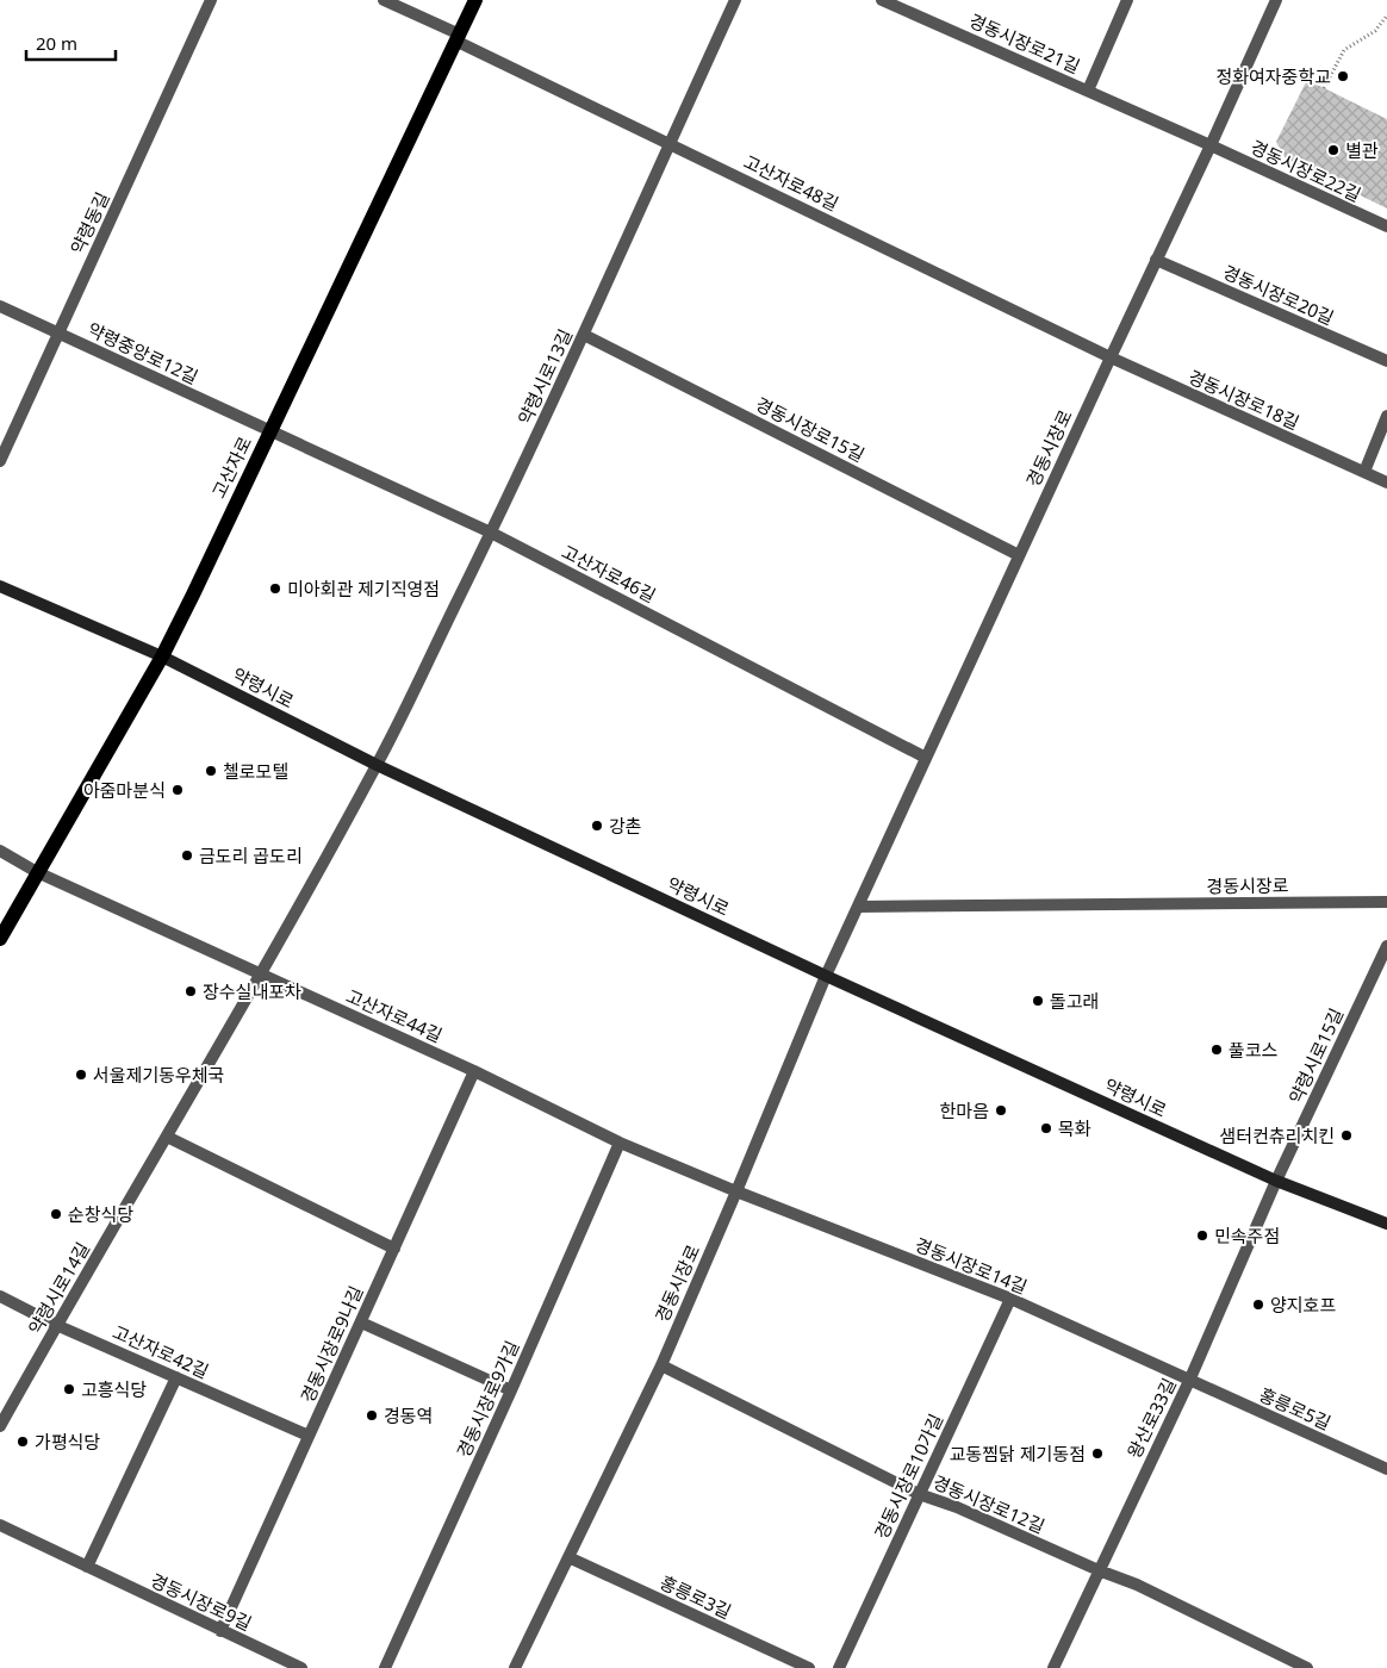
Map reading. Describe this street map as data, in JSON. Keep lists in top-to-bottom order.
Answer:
{
  "streets": {
    "main road": ["고산자로", "약령시로"],
    "street": [
      "경동시장로21길",
      "경동시장로22길",
      "고산자로48길",
      "약령동길",
      "경동시장로20길",
      "약령중앙로12길",
      "약령시로13길",
      "경동시장로18길",
      "경동시장로15길",
      "경동시장로",
      "고산자로46길",
      "고산자로44길",
      "약령시로15길",
      "경동시장로14길",
      "약령시로14길",
      "경동시장로9나길",
      "고산자로42길",
      "경동시장로9가길",
      "홍릉로5길",
      "왕산로33길",
      "경동시장로10가길",
      "경동시장로12길",
      "홍릉로3길",
      "경동시장로9길"
    ]
  },
  "crossings": [
    ["경동시장로21길", "경동시장로22길"],
    ["경동시장로21길", "경동시장로"],
    ["경동시장로22길", "경동시장로"],
    ["고산자로48길", "약령시로13길"],
    ["고산자로48길", "경동시장로18길"],
    ["고산자로48길", "경동시장로"],
    ["고산자로48길", "고산자로"],
    ["약령동길", "약령중앙로12길"],
    ["경동시장로20길", "경동시장로"],
    ["약령중앙로12길", "고산자로"],
    ["약령중앙로12길", "고산자로46길"],
    ["약령시로13길", "경동시장로15길"],
    ["약령시로13길", "고산자로46길"],
    ["약령시로13길", "약령시로"],
    ["약령시로13길", "약령시로14길"],
    ["경동시장로18길", "경동시장로"],
    ["경동시장로15길", "경동시장로"],
    ["경동시장로", "고산자로46길"],
    ["경동시장로", "약령시로"],
    ["경동시장로", "고산자로44길"],
    ["경동시장로", "경동시장로14길"],
    ["경동시장로", "경동시장로12길"],
    ["경동시장로", "홍릉로3길"],
    ["고산자로", "고산자로46길"],
    ["고산자로", "약령시로"],
    ["고산자로", "고산자로44길"],
    ["약령시로", "약령시로15길"],
    ["약령시로", "약령시로14길"],
    ["약령시로", "왕산로33길"],
    ["고산자로44길", "경동시장로14길"],
    ["고산자로44길", "약령시로14길"],
    ["고산자로44길", "경동시장로9나길"],
    ["고산자로44길", "경동시장로9가길"],
    ["약령시로15길", "왕산로33길"],
    ["경동시장로14길", "홍릉로5길"],
    ["경동시장로14길", "왕산로33길"],
    ["경동시장로14길", "경동시장로10가길"],
    ["약령시로14길", "고산자로42길"],
    ["경동시장로9나길", "고산자로42길"],
    ["경동시장로9나길", "경동시장로9길"],
    ["홍릉로5길", "왕산로33길"],
    ["왕산로33길", "경동시장로12길"],
    ["경동시장로10가길", "경동시장로12길"]
  ],
  "places": [
    "정화여자중학교",
    "별관",
    "미아회관 제기직영점",
    "첼로모텔",
    "아줌마분식",
    "강촌",
    "금도리 곱도리",
    "장수실내포차",
    "돌고래",
    "풀코스",
    "서울제기동우체국",
    "한마음",
    "목화",
    "샘터컨츄리치킨",
    "순창식당",
    "민속주점",
    "양지호프",
    "고흥식당",
    "경동역",
    "가평식당",
    "교동찜닭 제기동점"
  ],
  "scale_bar": "20 m"
}
